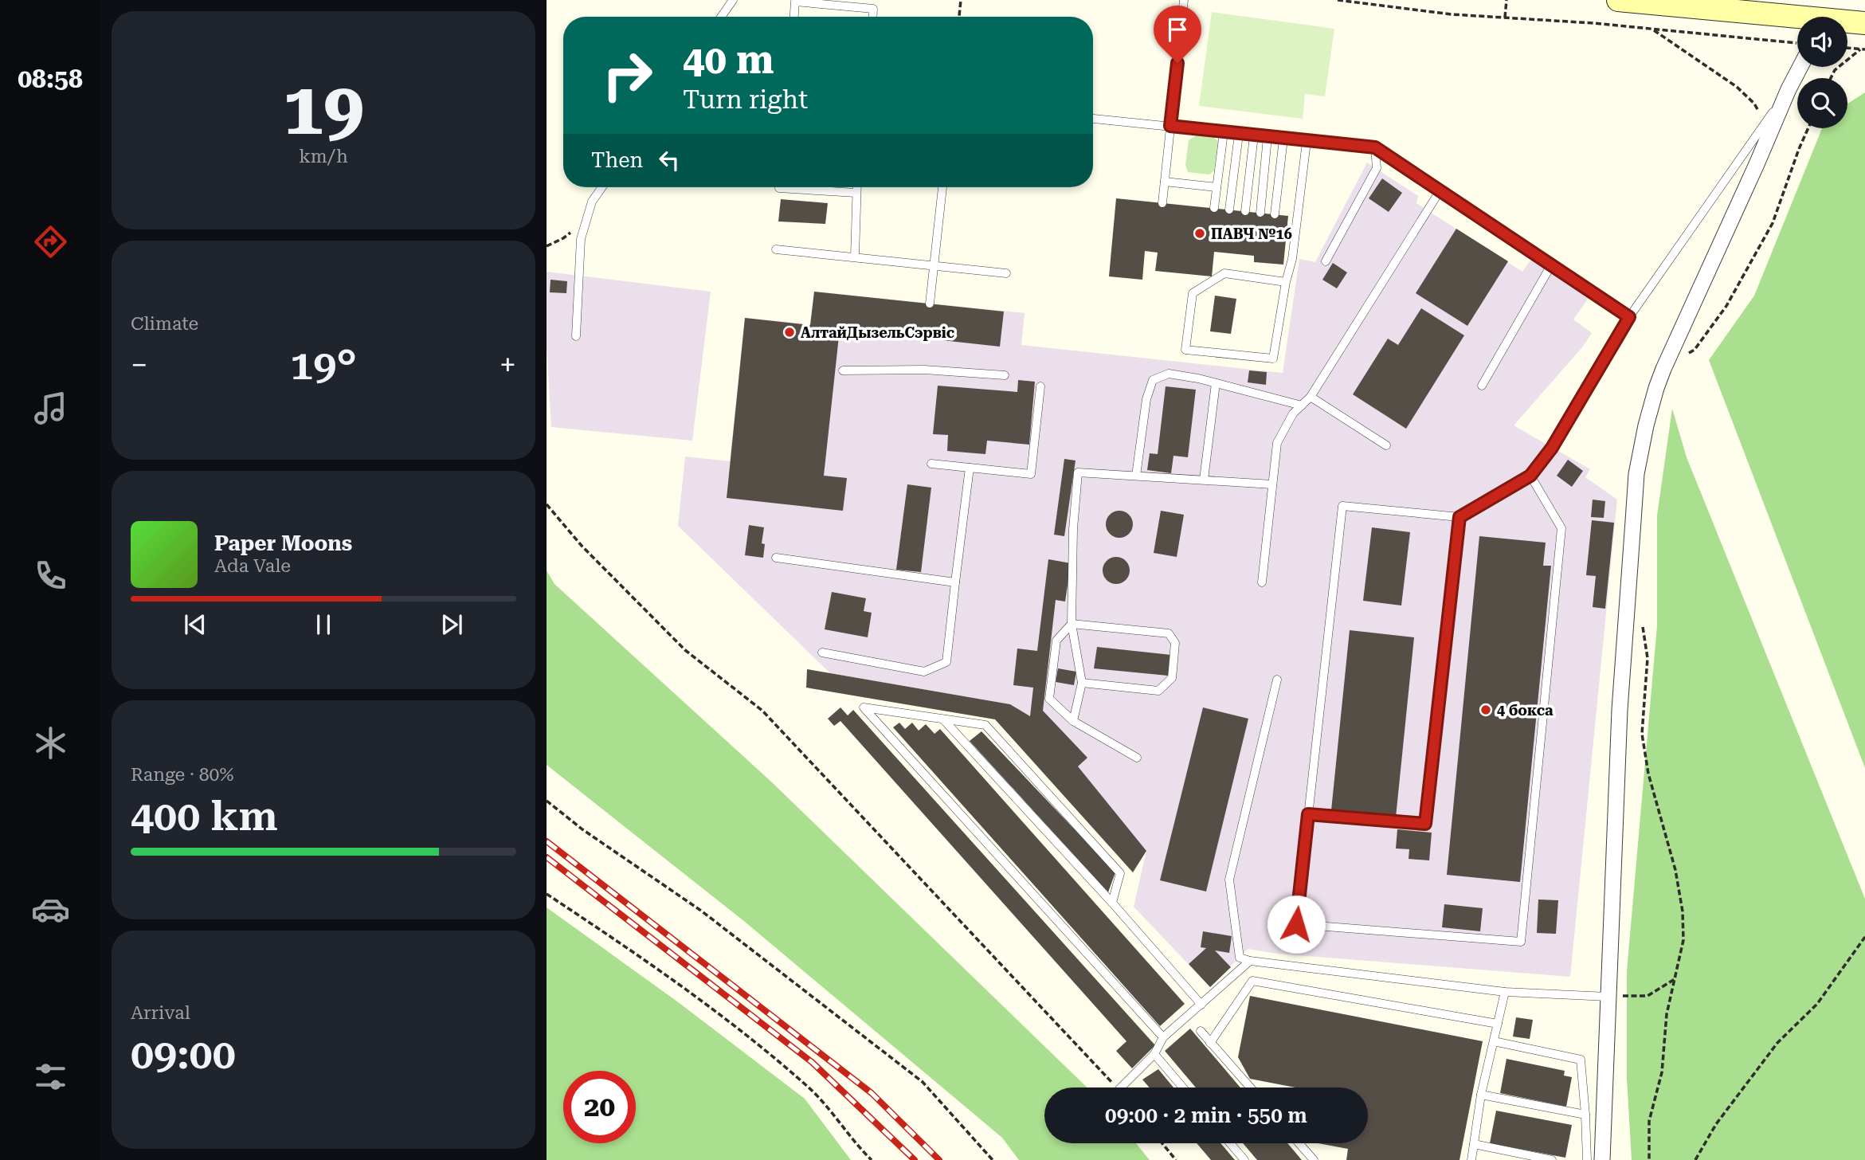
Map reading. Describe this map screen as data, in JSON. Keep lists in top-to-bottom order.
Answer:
{
  "places": ["ПАВЧ №16", "АлтайДызельСэрвіс", "4 бокса"],
  "page": {
    "tabs": "08:58",
    "tile": [
      ["19", "km/h"],
      "Climate",
      ["Range · 80%", "400 km"],
      ["Arrival", "09:00"]
    ],
    "turn": ["40 m", "Turn right"],
    "then": "Then",
    "heat": ["−", "19°", "+"],
    "song": ["Paper Moons", "Ada Vale"],
    "limit": "20",
    "trip": "09:00 · 2 min · 550 m"
  }
}
